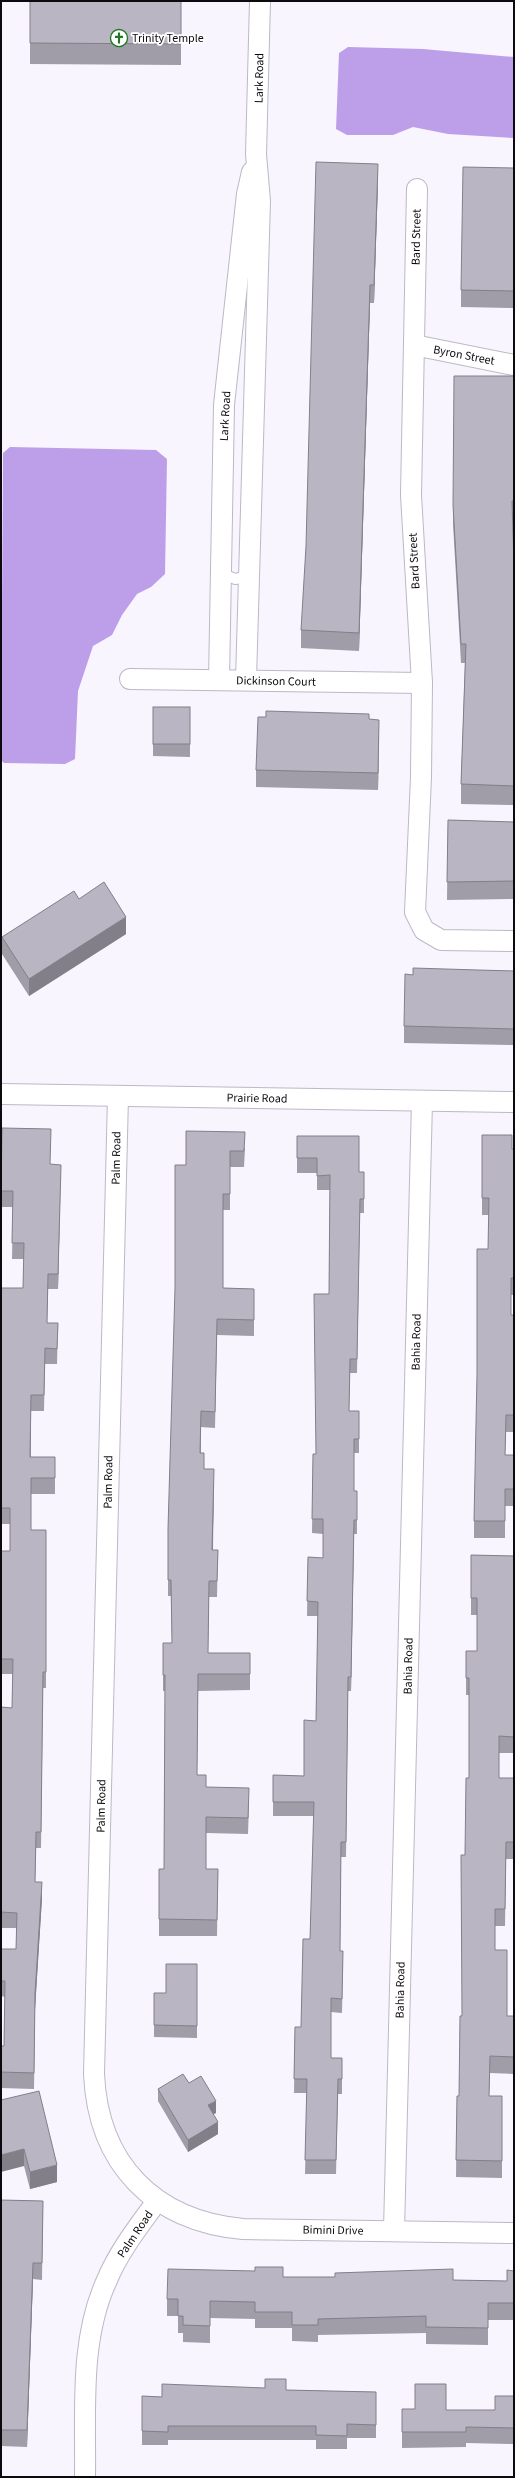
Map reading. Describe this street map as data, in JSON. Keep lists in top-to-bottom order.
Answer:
{
  "streets": {
    "street": [
      "Lark Road",
      "Bard Street",
      "Byron Street",
      "Dickinson Court",
      "Prairie Road",
      "Palm Road",
      "Bahia Road",
      "Bimini Drive"
    ]
  },
  "crossings": [
    ["Lark Road", "Dickinson Court"],
    ["Bard Street", "Byron Street"],
    ["Bard Street", "Dickinson Court"],
    ["Prairie Road", "Palm Road"],
    ["Prairie Road", "Bahia Road"],
    ["Palm Road", "Bimini Drive"],
    ["Bahia Road", "Bimini Drive"]
  ],
  "places": {
    "church": ["Trinity Temple"]
  }
}
